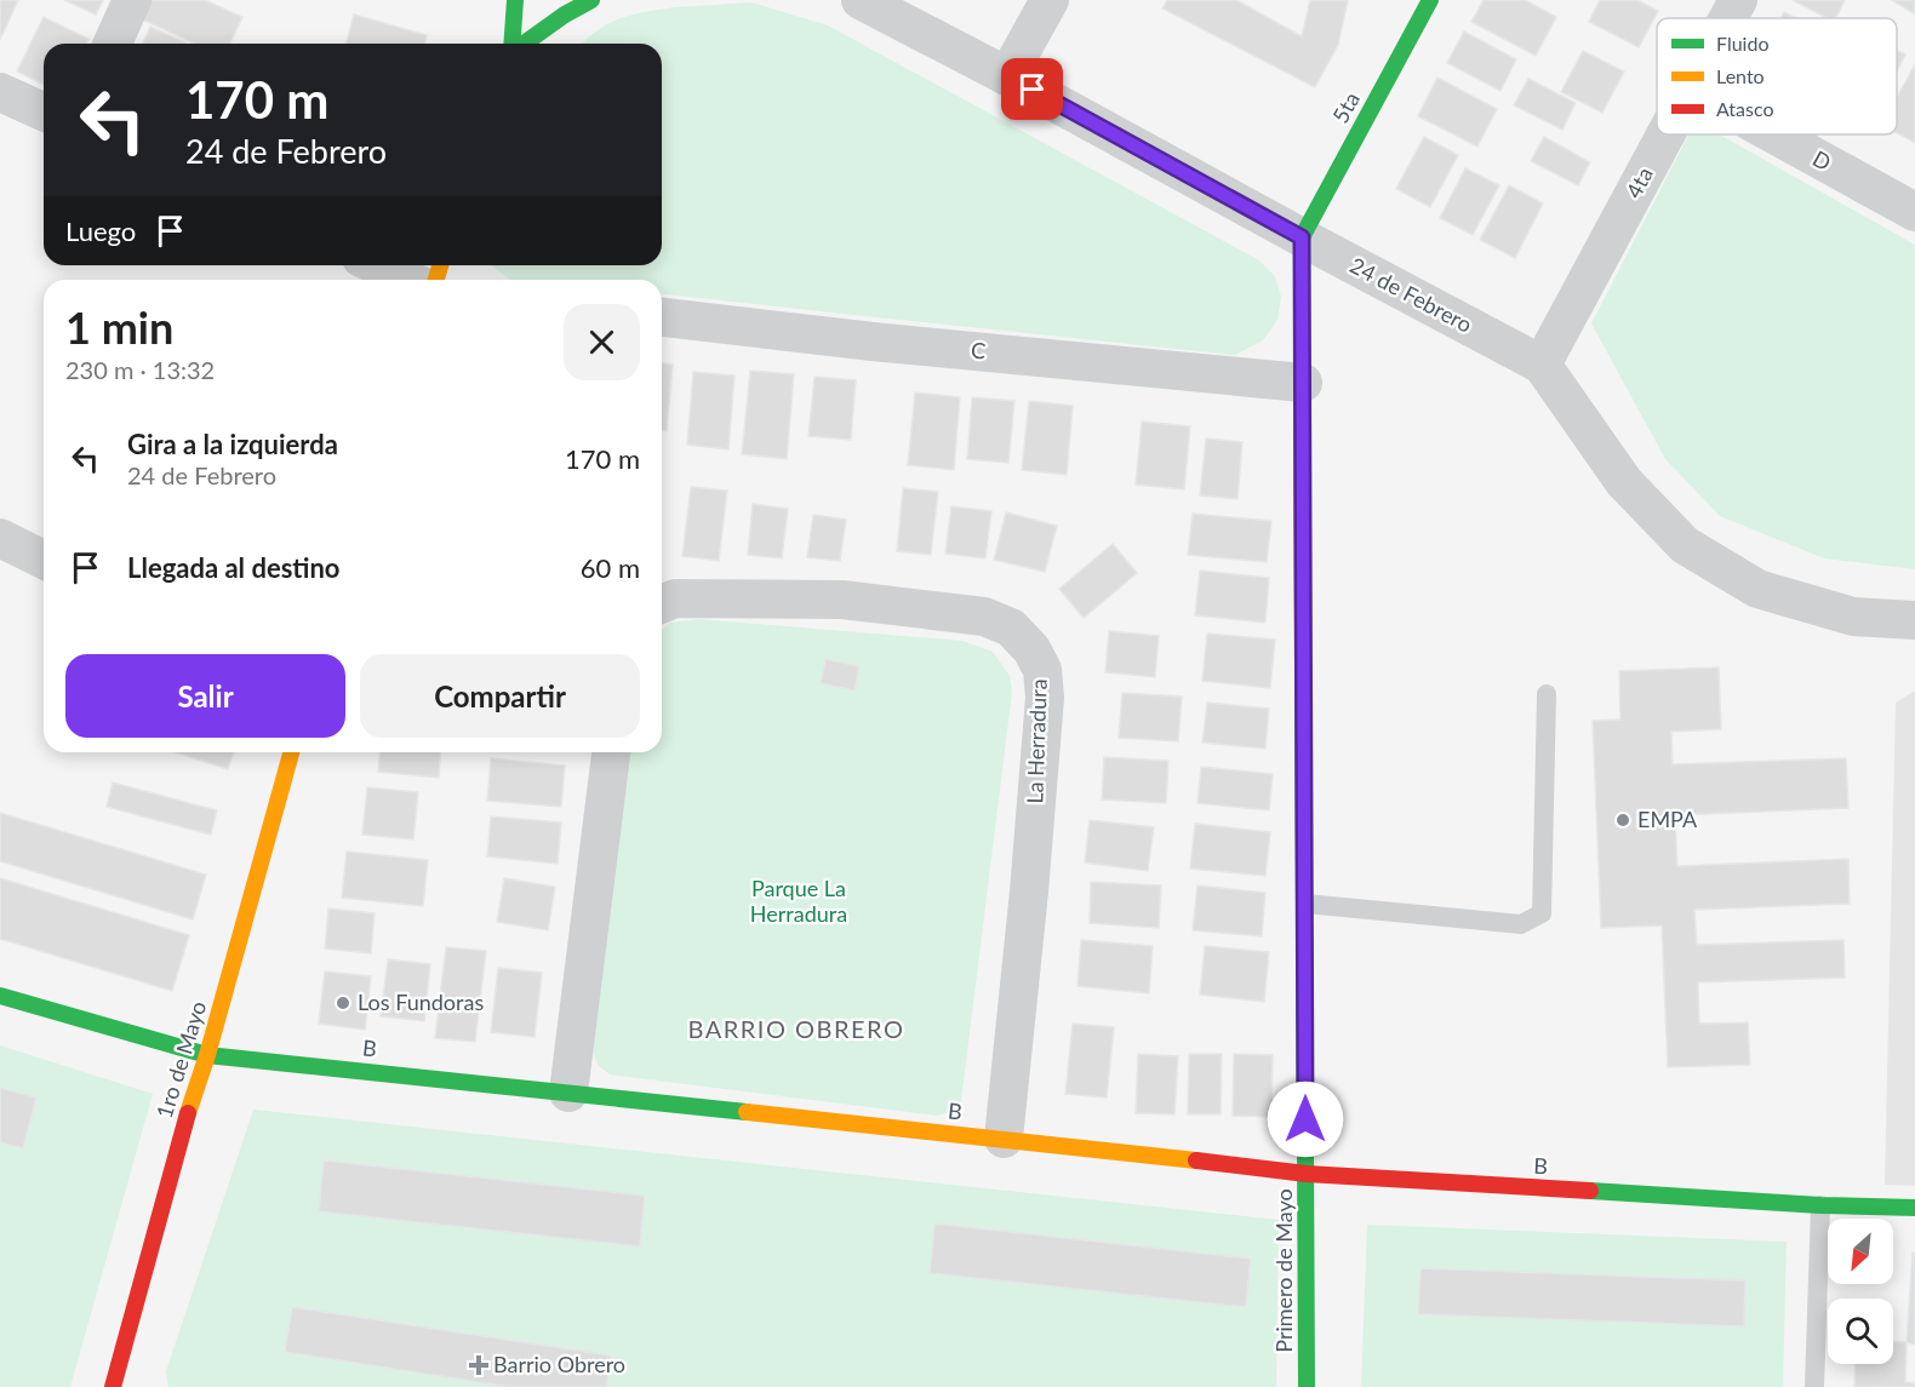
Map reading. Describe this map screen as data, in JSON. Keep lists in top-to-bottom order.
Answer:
{
  "streets": {
    "street": [
      "5ta",
      "D",
      "4ta",
      "24 de Febrero",
      "C",
      "La Herradura",
      "B",
      "1ro de Mayo",
      "Primero de Mayo"
    ]
  },
  "crossings": [
    ["5ta", "24 de Febrero"],
    ["5ta", "Primero de Mayo"],
    ["4ta", "24 de Febrero"],
    ["24 de Febrero", "Primero de Mayo"],
    ["C", "Primero de Mayo"],
    ["La Herradura", "B"],
    ["B", "1ro de Mayo"],
    ["B", "Primero de Mayo"]
  ],
  "districts": ["BARRIO OBRERO"],
  "parks": ["Parque La Herradura"],
  "places": {
    "other": ["EMPA", "Los Fundoras"],
    "health": ["Barrio Obrero"]
  },
  "legend": ["Fluido", "Lento", "Atasco"],
  "north": "bottom left",
  "page": {
    "turn": ["170 m", "24 de Febrero"],
    "then": "Luego",
    "heading": ["1 min", "230 m · 13:32"],
    "list": [
      {
        "name": "Gira a la izquierda",
        "note": "24 de Febrero",
        "value": "170 m"
      },
      {
        "name": "Llegada al destino",
        "value": "60 m"
      }
    ],
    "buttons": ["Salir", "Compartir"]
  }
}
